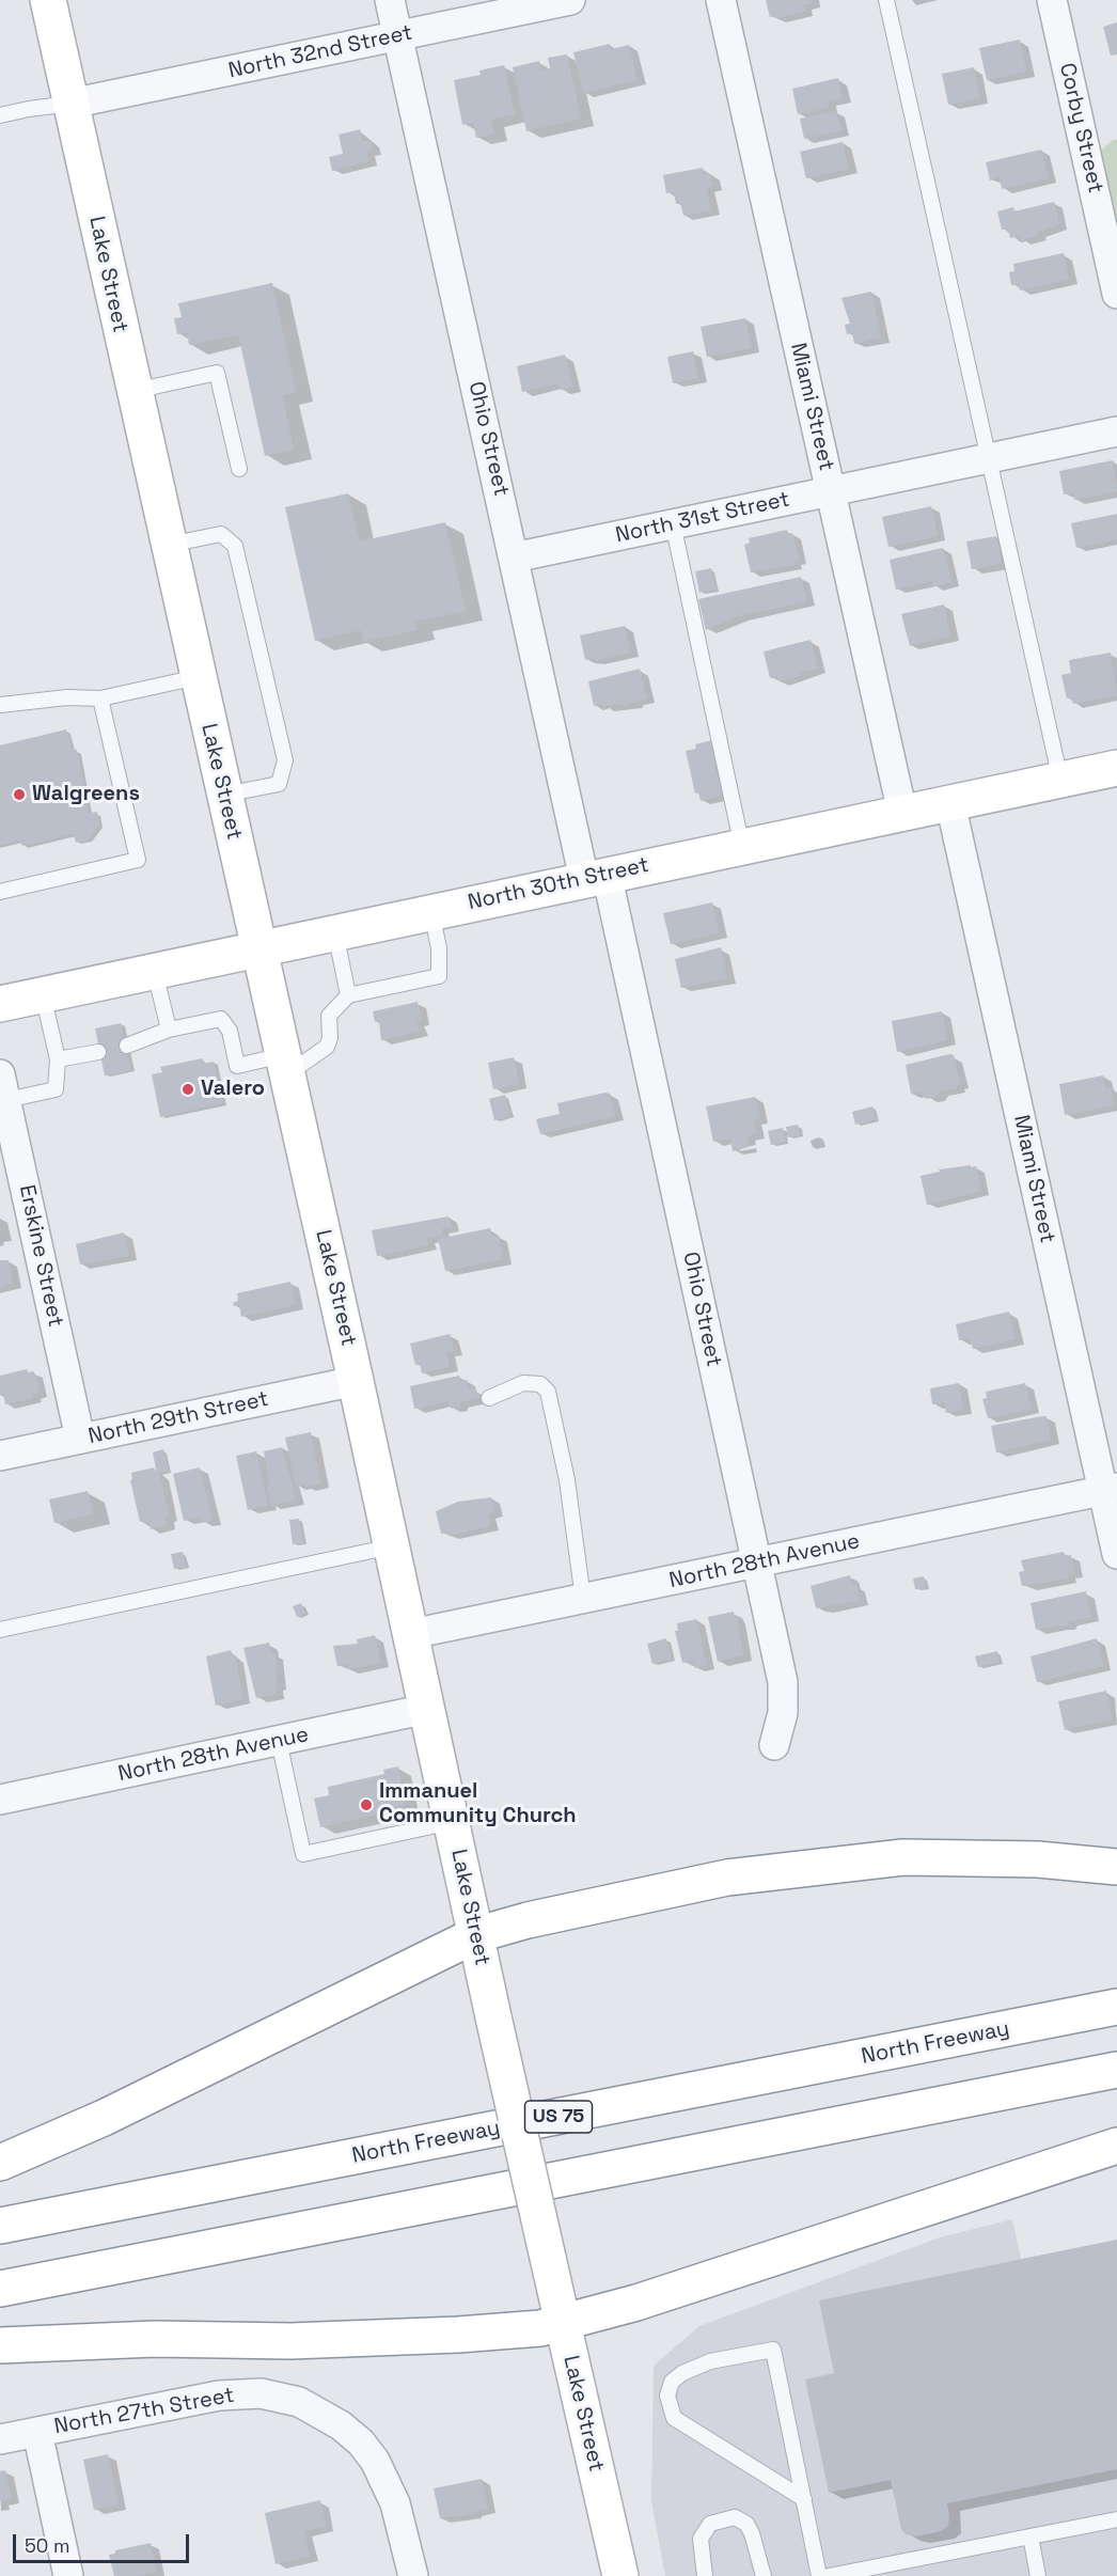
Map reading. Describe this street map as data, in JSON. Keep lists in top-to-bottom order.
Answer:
{
  "streets": {
    "main road": [
      "Lake Street",
      "North 30th Street",
      "North Freeway",
      "US 75"
    ],
    "street": [
      "North 32nd Street",
      "Corby Street",
      "Miami Street",
      "Ohio Street",
      "North 31st Street",
      "Erskine Street",
      "North 29th Street",
      "North 28th Avenue",
      "North 27th Street"
    ]
  },
  "crossings": [
    ["North 32nd Street", "Lake Street"],
    ["North 32nd Street", "Ohio Street"],
    ["Lake Street", "North 30th Street"],
    ["Lake Street", "North 29th Street"],
    ["Lake Street", "North 28th Avenue"],
    ["Miami Street", "North 31st Street"],
    ["Miami Street", "North 30th Street"],
    ["Miami Street", "North 28th Avenue"],
    ["Ohio Street", "North 31st Street"],
    ["Ohio Street", "North 30th Street"],
    ["Ohio Street", "North 28th Avenue"],
    ["Erskine Street", "North 29th Street"]
  ],
  "places": ["Walgreens", "Valero", "Immanuel Community Church"],
  "scale_bar": "50 m"
}
